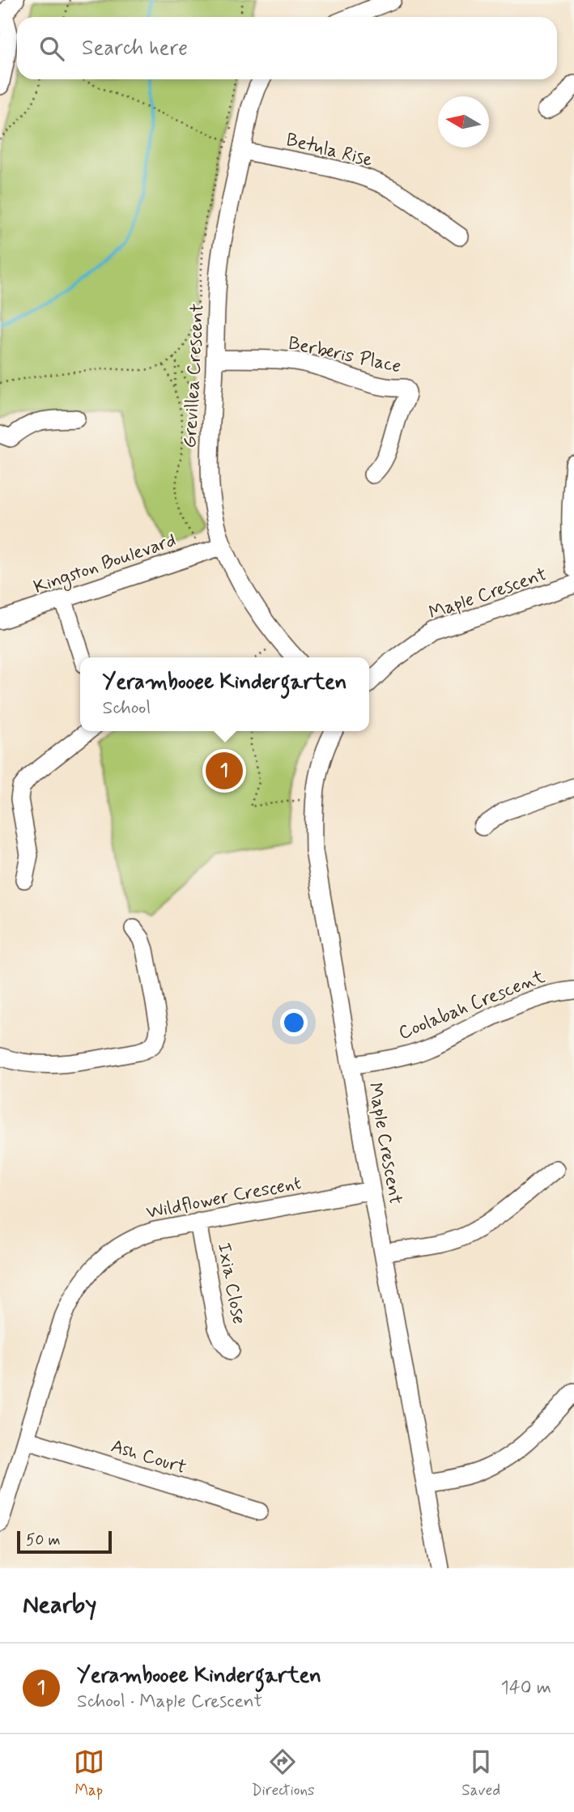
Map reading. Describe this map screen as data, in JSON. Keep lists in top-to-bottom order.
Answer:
{
  "streets": {
    "street": [
      "Betula Rise",
      "Berberis Place",
      "Grevillea Crescent",
      "Kingston Boulevard",
      "Maple Crescent",
      "Coolabah Crescent",
      "Wildflower Crescent",
      "Ixia Close",
      "Ash Court"
    ]
  },
  "crossings": [
    ["Betula Rise", "Grevillea Crescent"],
    ["Berberis Place", "Grevillea Crescent"],
    ["Grevillea Crescent", "Kingston Boulevard"],
    ["Maple Crescent", "Coolabah Crescent"],
    ["Maple Crescent", "Wildflower Crescent"],
    ["Wildflower Crescent", "Ixia Close"],
    ["Wildflower Crescent", "Ash Court"]
  ],
  "scale_bar": "50 m",
  "north": "left",
  "page": {
    "search": "Search here",
    "popup": ["Yerambooee Kindergarten", "School"],
    "pins": "1",
    "scale": "50 m",
    "heading": "Nearby",
    "list": [
      {
        "mark": "1",
        "name": "Yerambooee Kindergarten",
        "note": "School · Maple Crescent",
        "value": "140 m"
      }
    ],
    "nav": ["Map", "Directions", "Saved"]
  }
}
